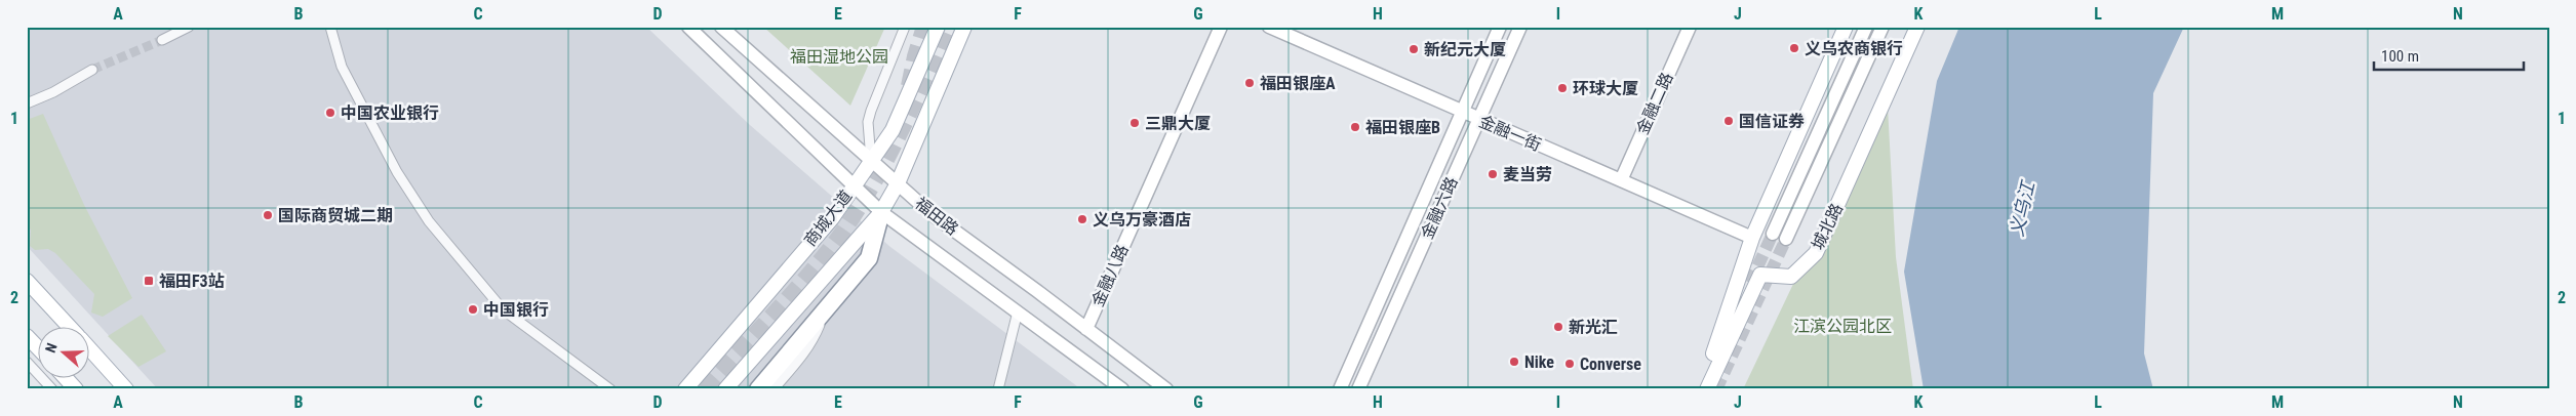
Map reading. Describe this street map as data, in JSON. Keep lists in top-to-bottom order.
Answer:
{
  "streets": {
    "main road": ["商城大道", "城北路"],
    "street": [
      "金融二路",
      "金融一街",
      "金融六路",
      "福田路",
      "金融八路"
    ]
  },
  "crossings": [
    ["金融二路", "金融一街"],
    ["金融一街", "金融六路"],
    ["福田路", "商城大道"],
    ["福田路", "金融八路"]
  ],
  "water": ["义乌江"],
  "parks": ["福田湿地公园", "江滨公园北区"],
  "places": {
    "other": [
      "义乌农商银行",
      "新纪元大厦",
      "福田银座A",
      "环球大厦",
      "中国农业银行",
      "国信证券",
      "三鼎大厦",
      "福田银座B",
      "麦当劳",
      "国际商贸城二期",
      "义乌万豪酒店",
      "中国银行",
      "新光汇",
      "Nike",
      "Converse"
    ],
    "transit": ["福田F3站"]
  },
  "scale_bar": "100 m",
  "north": "left",
  "grid": {
    "columns": [
      "A",
      "B",
      "C",
      "D",
      "E",
      "F",
      "G",
      "H",
      "I",
      "J",
      "K",
      "L",
      "M",
      "N"
    ],
    "rows": ["1", "2"]
  }
}
